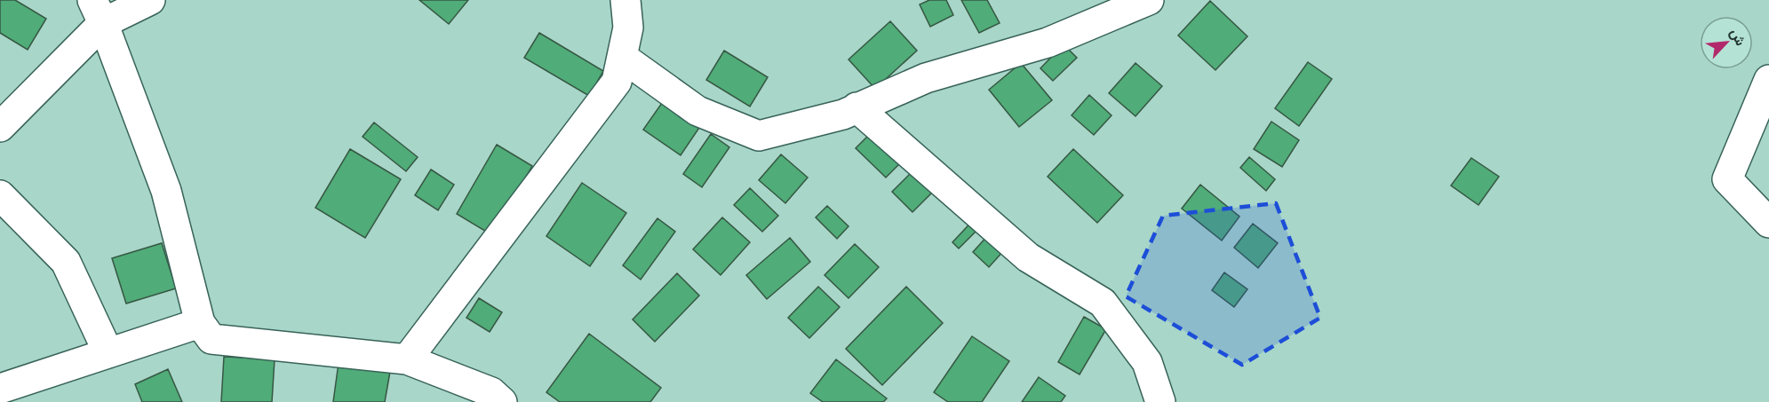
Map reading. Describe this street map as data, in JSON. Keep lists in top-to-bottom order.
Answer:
{
  "north": "top right"
}
